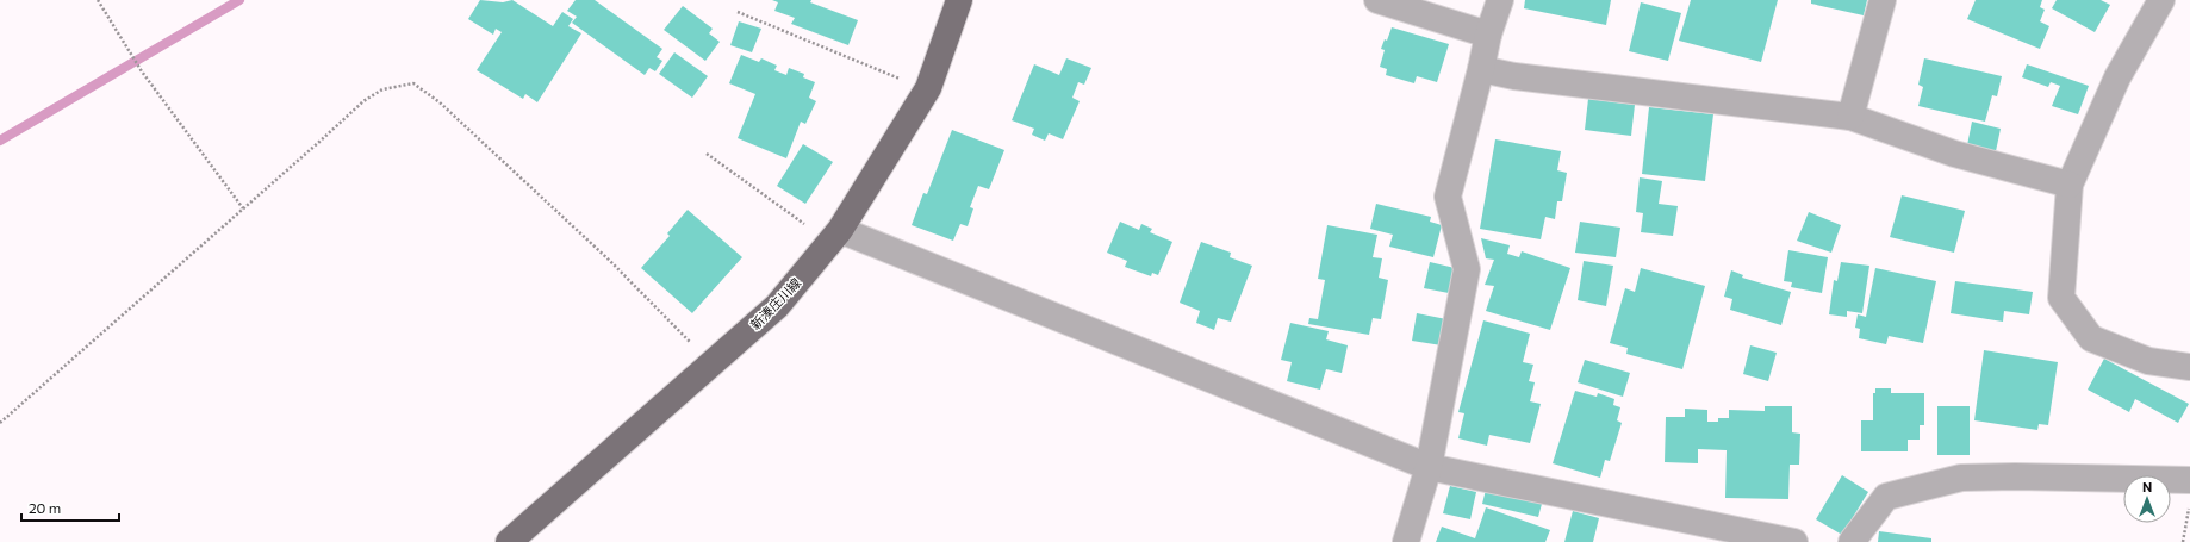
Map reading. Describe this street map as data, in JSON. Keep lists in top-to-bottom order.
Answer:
{
  "streets": {
    "main road": ["新湊庄川線"]
  },
  "scale_bar": "20 m",
  "north": "top"
}
